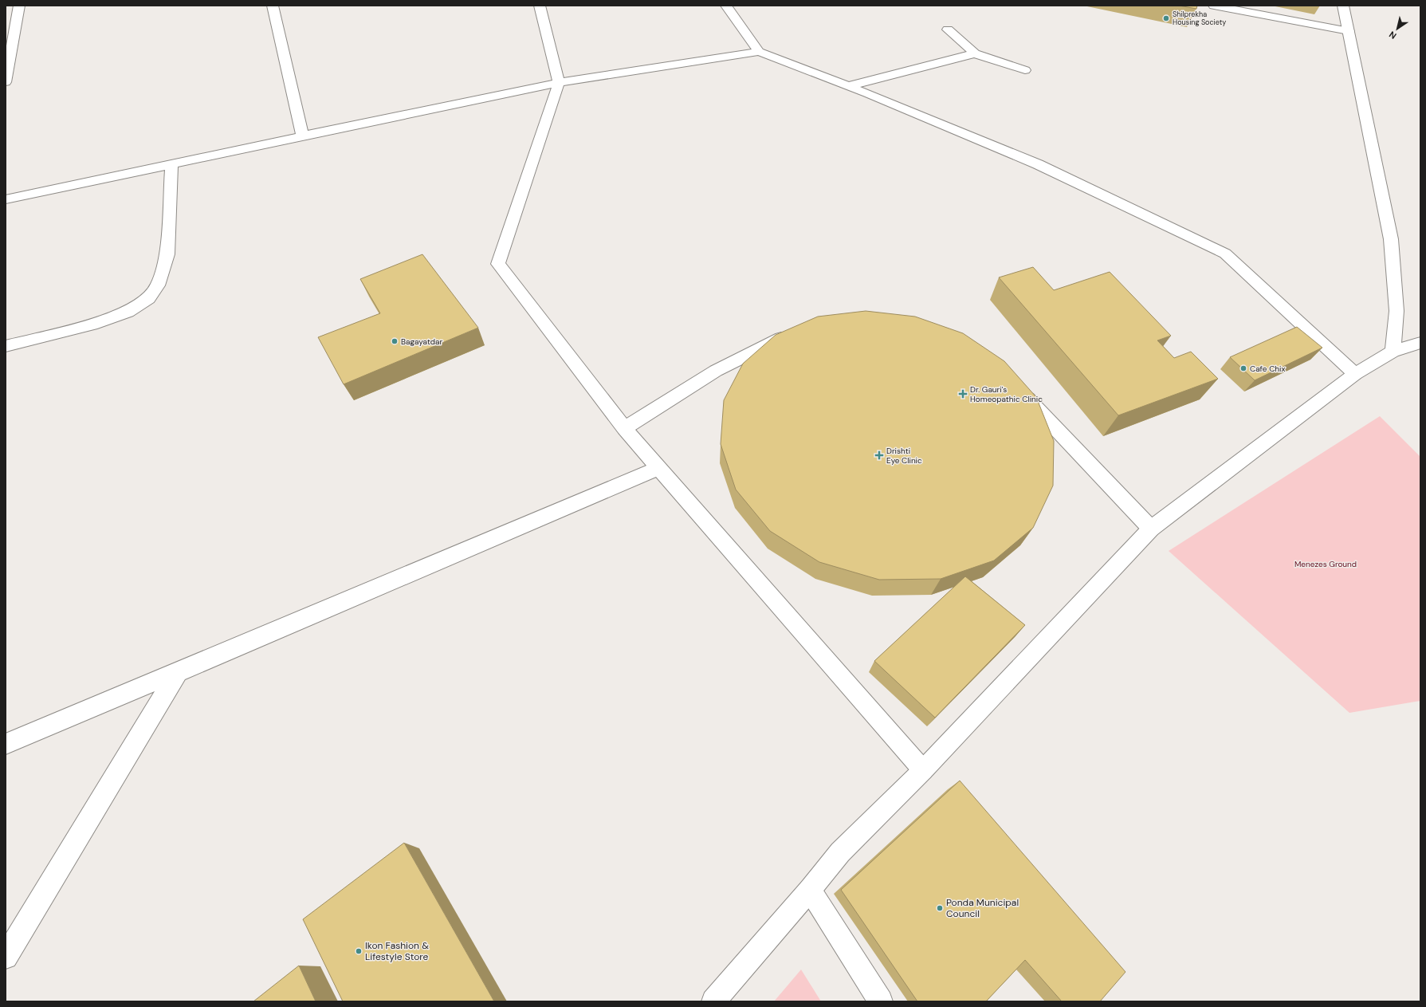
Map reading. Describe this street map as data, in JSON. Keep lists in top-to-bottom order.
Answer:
{
  "parks": ["Menezes Ground"],
  "places": {
    "other": [
      "Shilprekha Housing Society",
      "Bagayatdar",
      "Cafe Chix",
      "Ponda Municipal Council",
      "Ikon Fashion & Lifestyle Store"
    ],
    "health": ["Dr. Gauri's Homeopathic Clinic", "Drishti Eye Clinic"]
  },
  "north": "bottom left"
}
